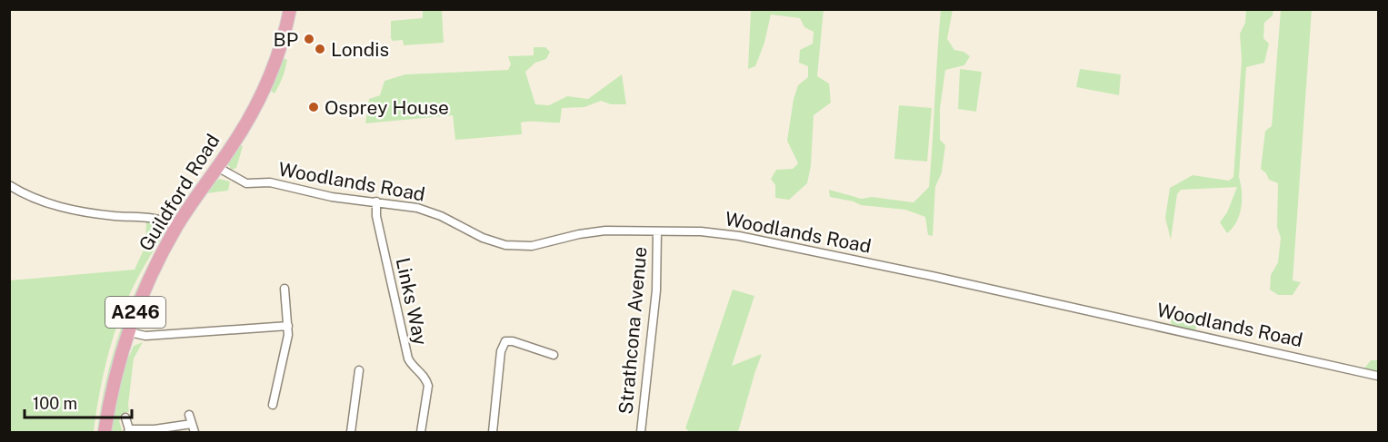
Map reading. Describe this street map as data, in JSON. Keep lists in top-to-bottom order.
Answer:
{
  "streets": {
    "main road": ["Guildford Road", "A246"],
    "street": ["Woodlands Road", "Links Way", "Strathcona Avenue"]
  },
  "crossings": [
    ["Woodlands Road", "Guildford Road"],
    ["Woodlands Road", "Links Way"],
    ["Woodlands Road", "Strathcona Avenue"]
  ],
  "places": ["BP", "Londis", "Osprey House"],
  "scale_bar": "100 m"
}
